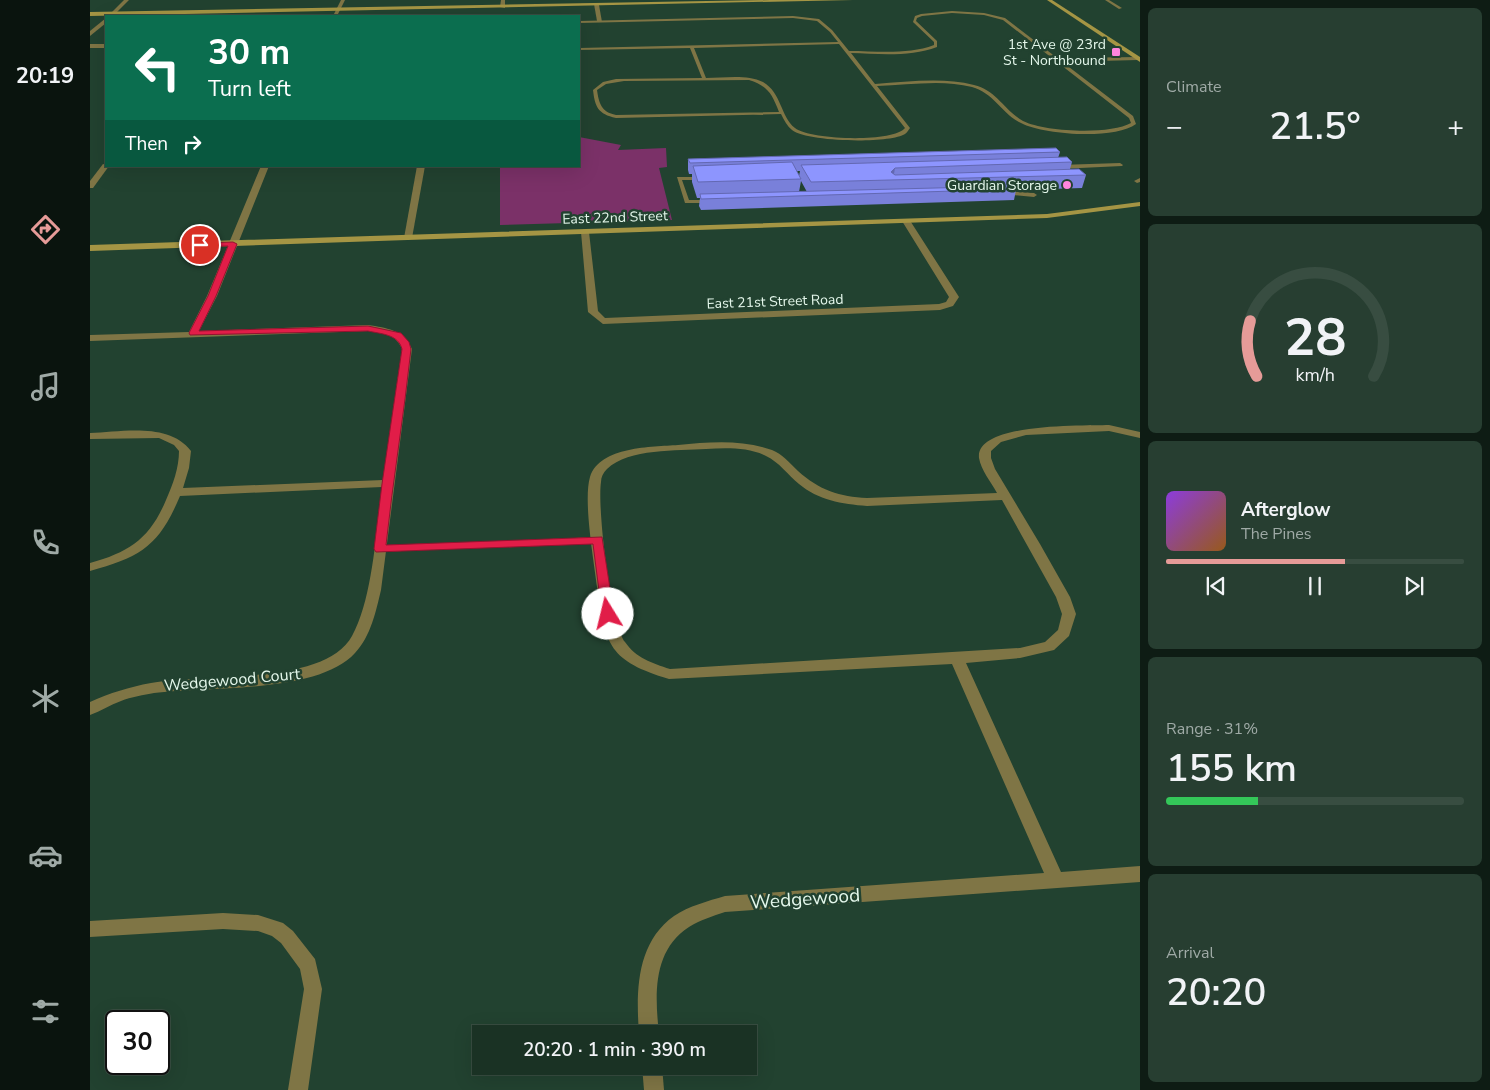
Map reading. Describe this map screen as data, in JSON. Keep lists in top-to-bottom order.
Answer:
{
  "streets": {
    "street": [
      "East 22nd Street",
      "East 21st Street Road",
      "Wedgewood Court",
      "Wedgewood"
    ]
  },
  "crossings": [
    ["East 22nd Street", "East 21st Street Road"]
  ],
  "places": {
    "transit": ["1st Ave @ 23rd St - Northbound"],
    "other": ["Guardian Storage"]
  },
  "page": {
    "tabs": "20:19",
    "tile": [
      "Climate",
      ["Range · 31%", "155 km"],
      ["Arrival", "20:20"]
    ],
    "turn": ["30 m", "Turn left"],
    "heat": ["−", "21.5°", "+"],
    "then": "Then",
    "song": ["Afterglow", "The Pines"],
    "limit": "30",
    "trip": "20:20 · 1 min · 390 m",
    "gauge": ["28", "km/h"]
  }
}
